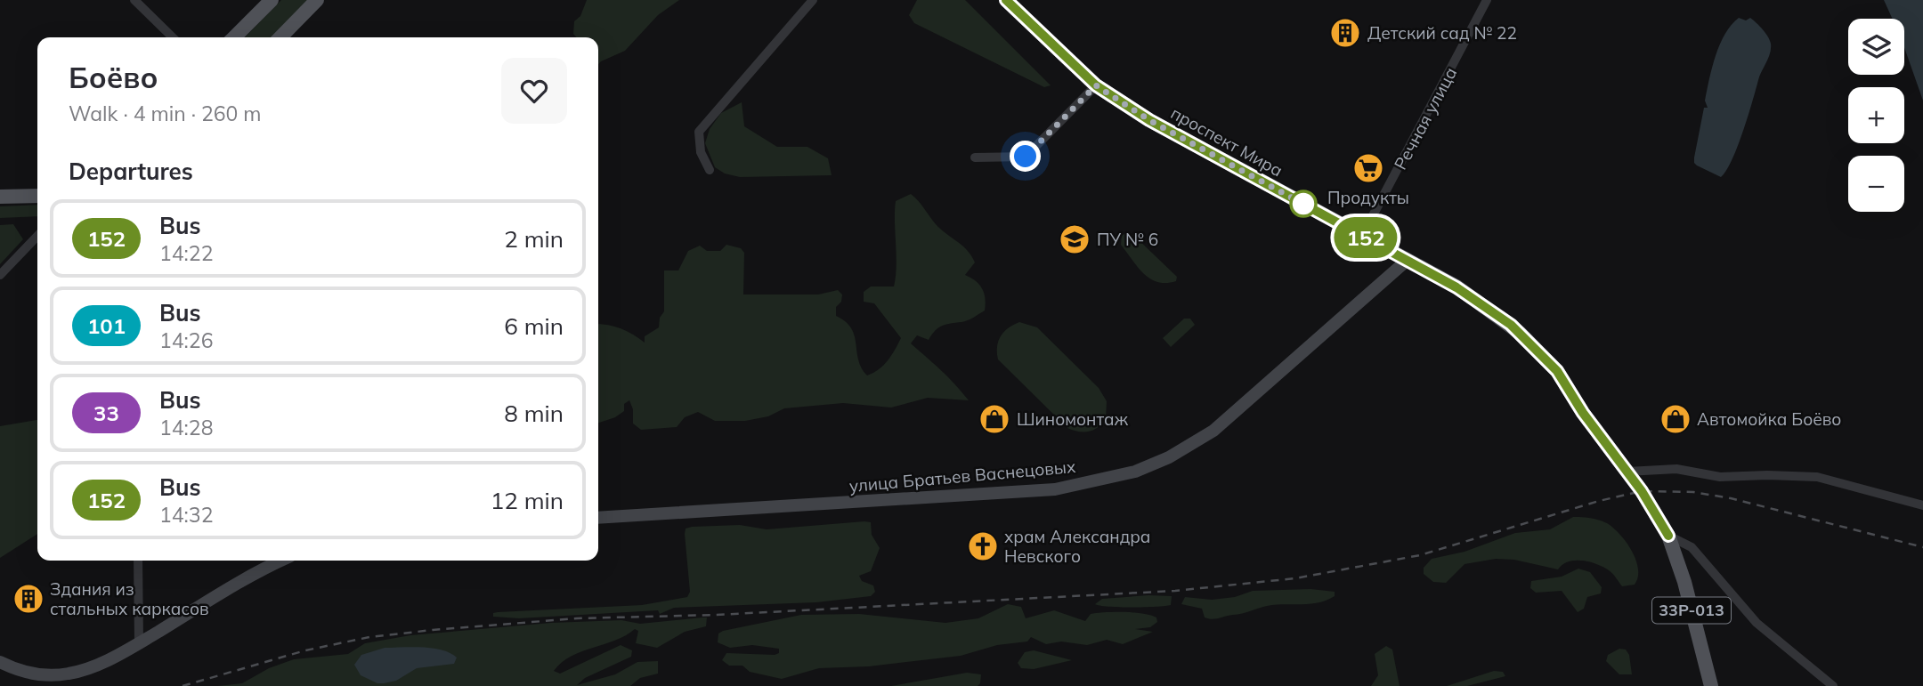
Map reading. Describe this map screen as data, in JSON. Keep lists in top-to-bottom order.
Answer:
{
  "streets": {
    "main road": ["проспект Мира", "улица Братьев Васнецовых", "33Р-013"],
    "street": ["Речная улица"]
  },
  "crossings": [
    ["Речная улица", "проспект Мира"],
    ["проспект Мира", "улица Братьев Васнецовых"],
    ["проспект Мира", "33Р-013"]
  ],
  "places": {
    "building": ["Детский сад № 22", "Здания из стальных каркасов"],
    "supermarket": ["Продукты"],
    "school or university": ["ПУ № 6"],
    "shop": ["Шиномонтаж", "Автомойка Боёво"],
    "church": ["храм Александра Невского"]
  },
  "lines": ["bus line 152"],
  "page": {
    "on_map": "152",
    "map_buttons": ["+", "−"],
    "heading": [
      ["Боёво", "Walk · 4 min · 260 m"],
      "Departures"
    ],
    "list": [
      {
        "mark": "152",
        "name": "Bus",
        "note": "14:22",
        "value": "2 min"
      },
      {
        "mark": "101",
        "name": "Bus",
        "note": "14:26",
        "value": "6 min"
      },
      {
        "mark": "33",
        "name": "Bus",
        "note": "14:28",
        "value": "8 min"
      },
      {
        "mark": "152",
        "name": "Bus",
        "note": "14:32",
        "value": "12 min"
      }
    ]
  }
}
